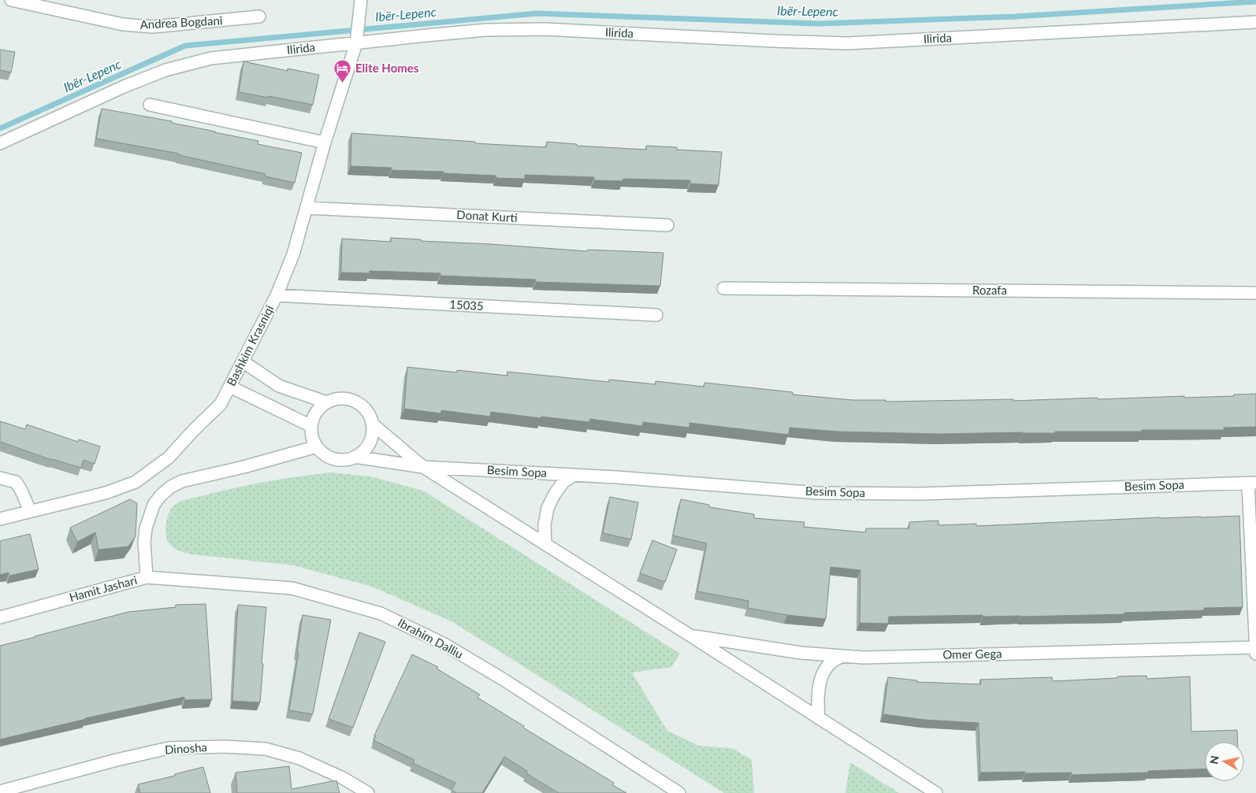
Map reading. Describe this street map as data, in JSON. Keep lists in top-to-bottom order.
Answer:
{
  "streets": {
    "street": [
      "Andrea Bogdani",
      "Ilirida",
      "Donat Kurti",
      "Rozafa",
      "15035",
      "Bashkim Krasniqi",
      "Besim Sopa",
      "Hamit Jashari",
      "Ibrahim Dalliu",
      "Omer Gega",
      "Dinosha"
    ]
  },
  "crossings": [
    ["Ilirida", "Bashkim Krasniqi"],
    ["Donat Kurti", "Bashkim Krasniqi"],
    ["15035", "Bashkim Krasniqi"],
    ["Besim Sopa", "Hamit Jashari"],
    ["Besim Sopa", "Omer Gega"],
    ["Hamit Jashari", "Ibrahim Dalliu"]
  ],
  "water": ["Ibër-Lepenc"],
  "places": {
    "hotel": ["Elite Homes"]
  },
  "north": "left"
}
